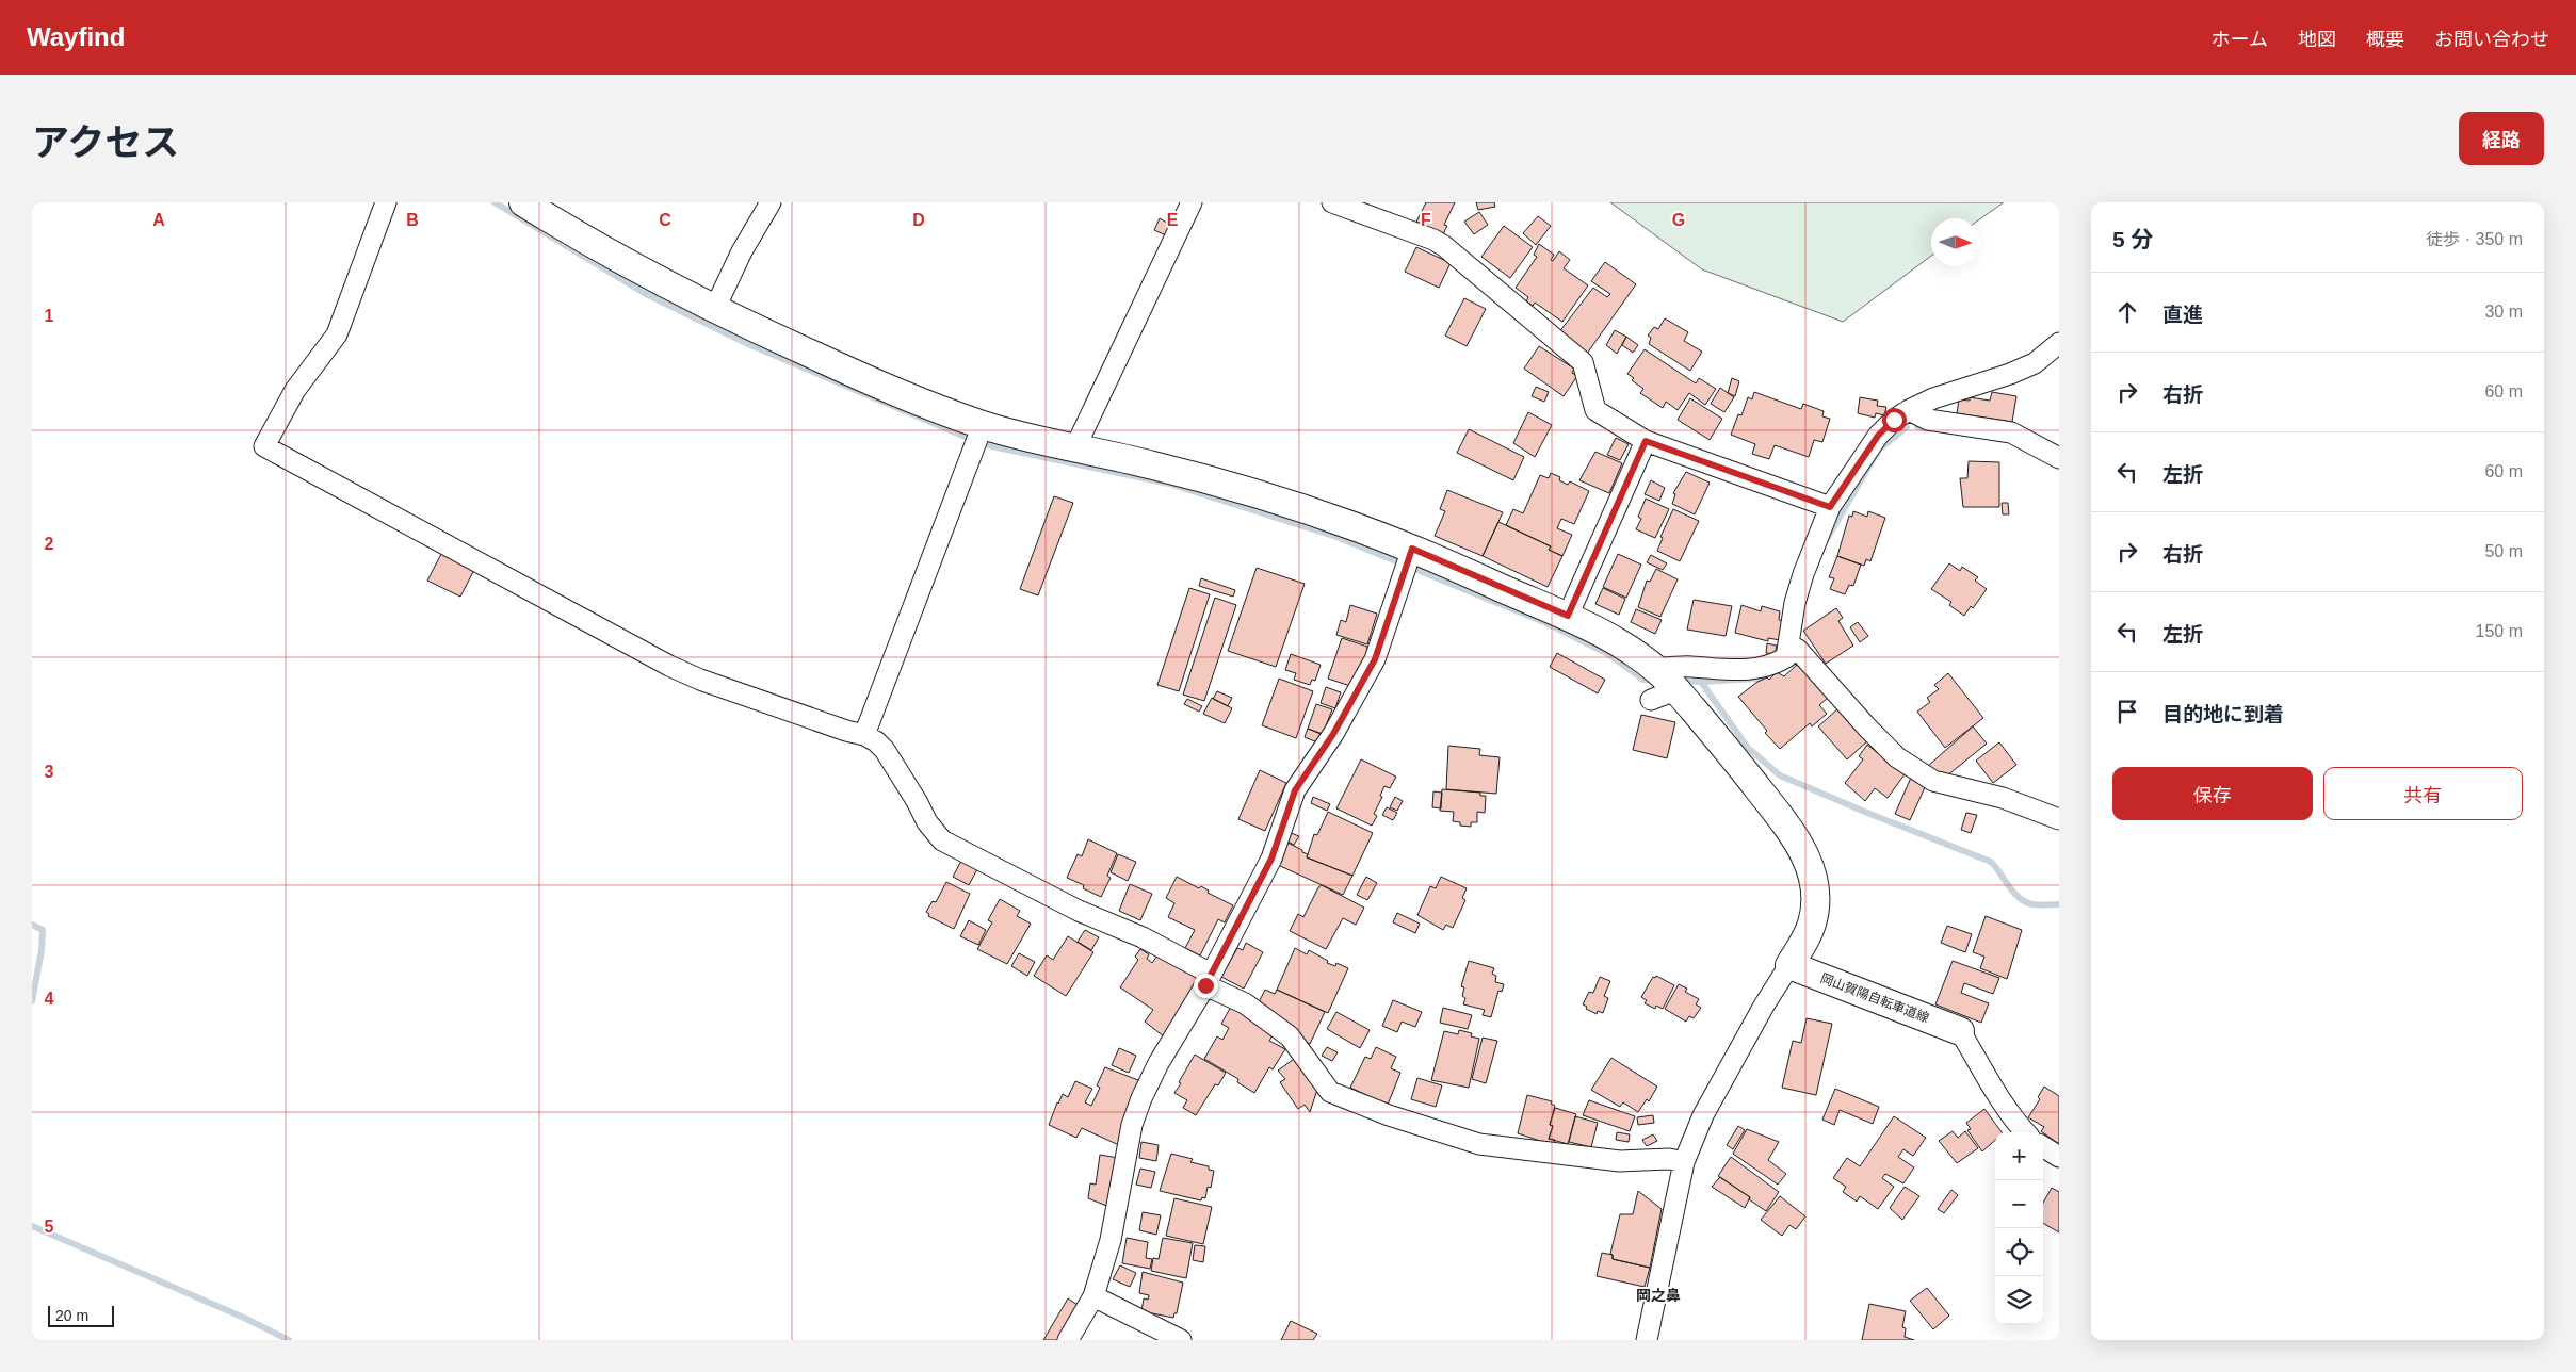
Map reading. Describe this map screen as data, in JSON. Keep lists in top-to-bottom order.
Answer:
{
  "streets": {
    "street": ["岡山賀陽自転車道線"]
  },
  "districts": ["岡之鼻"],
  "scale_bar": "20 m",
  "north": "right",
  "page": {
    "header": "Wayfind",
    "nav": [
      "ホーム",
      "地図",
      "概要",
      "お問い合わせ"
    ],
    "title": "アクセス",
    "buttons": [
      "経路",
      ["保存", "共有"]
    ],
    "heading": ["5 分", "徒歩 · 350 m"],
    "list": [
      ["直進", "30 m"],
      ["右折", "60 m"],
      ["左折", "60 m"],
      ["右折", "50 m"],
      ["左折", "150 m"],
      "目的地に到着"
    ],
    "map_buttons": ["+", "−"],
    "scale": "20 m"
  },
  "grid": {
    "columns": [
      "A",
      "B",
      "C",
      "D",
      "E",
      "F",
      "G"
    ],
    "rows": [
      "1",
      "2",
      "3",
      "4",
      "5"
    ]
  }
}
